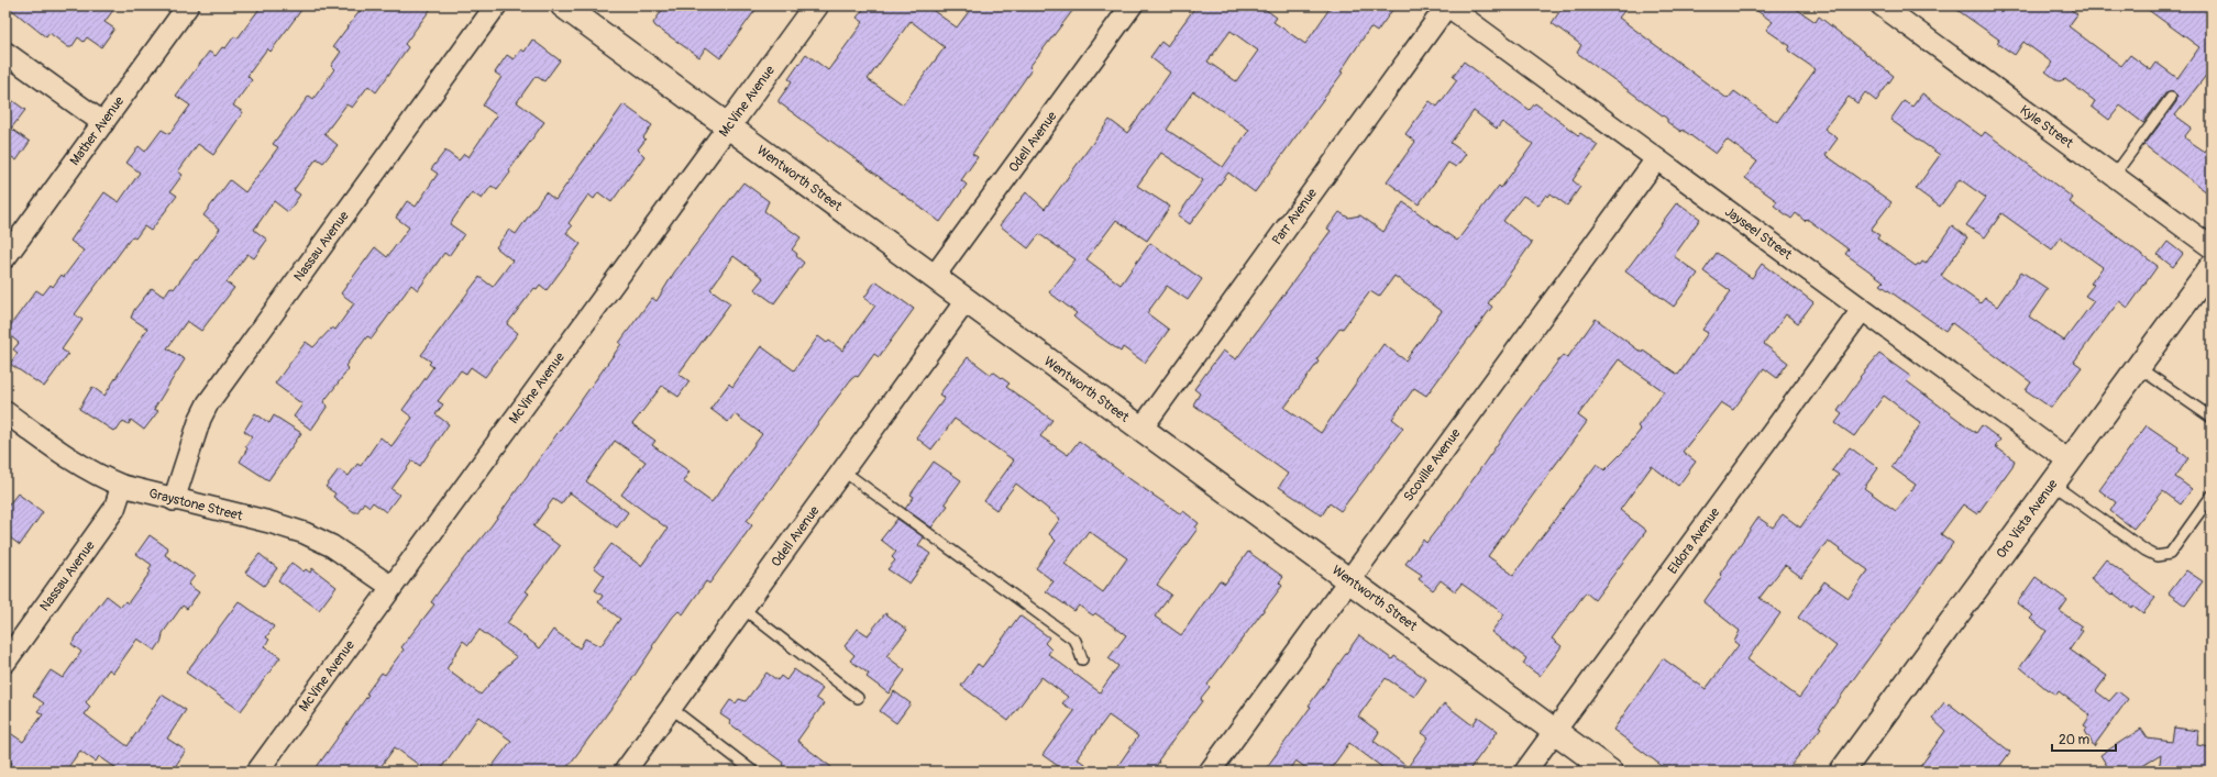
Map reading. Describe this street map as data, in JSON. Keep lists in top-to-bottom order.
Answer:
{
  "streets": {
    "street": [
      "McVine Avenue",
      "Kyle Street",
      "Mather Avenue",
      "Odell Avenue",
      "Wentworth Street",
      "Parr Avenue",
      "Jayseel Street",
      "Nassau Avenue",
      "Scoville Avenue",
      "Graystone Street",
      "Oro Vista Avenue",
      "Eldora Avenue"
    ]
  },
  "crossings": [
    ["McVine Avenue", "Wentworth Street"],
    ["McVine Avenue", "Graystone Street"],
    ["Odell Avenue", "Wentworth Street"],
    ["Wentworth Street", "Parr Avenue"],
    ["Wentworth Street", "Scoville Avenue"],
    ["Wentworth Street", "Eldora Avenue"],
    ["Parr Avenue", "Jayseel Street"],
    ["Jayseel Street", "Scoville Avenue"],
    ["Jayseel Street", "Oro Vista Avenue"],
    ["Jayseel Street", "Eldora Avenue"],
    ["Nassau Avenue", "Graystone Street"]
  ],
  "scale_bar": "20 m"
}
